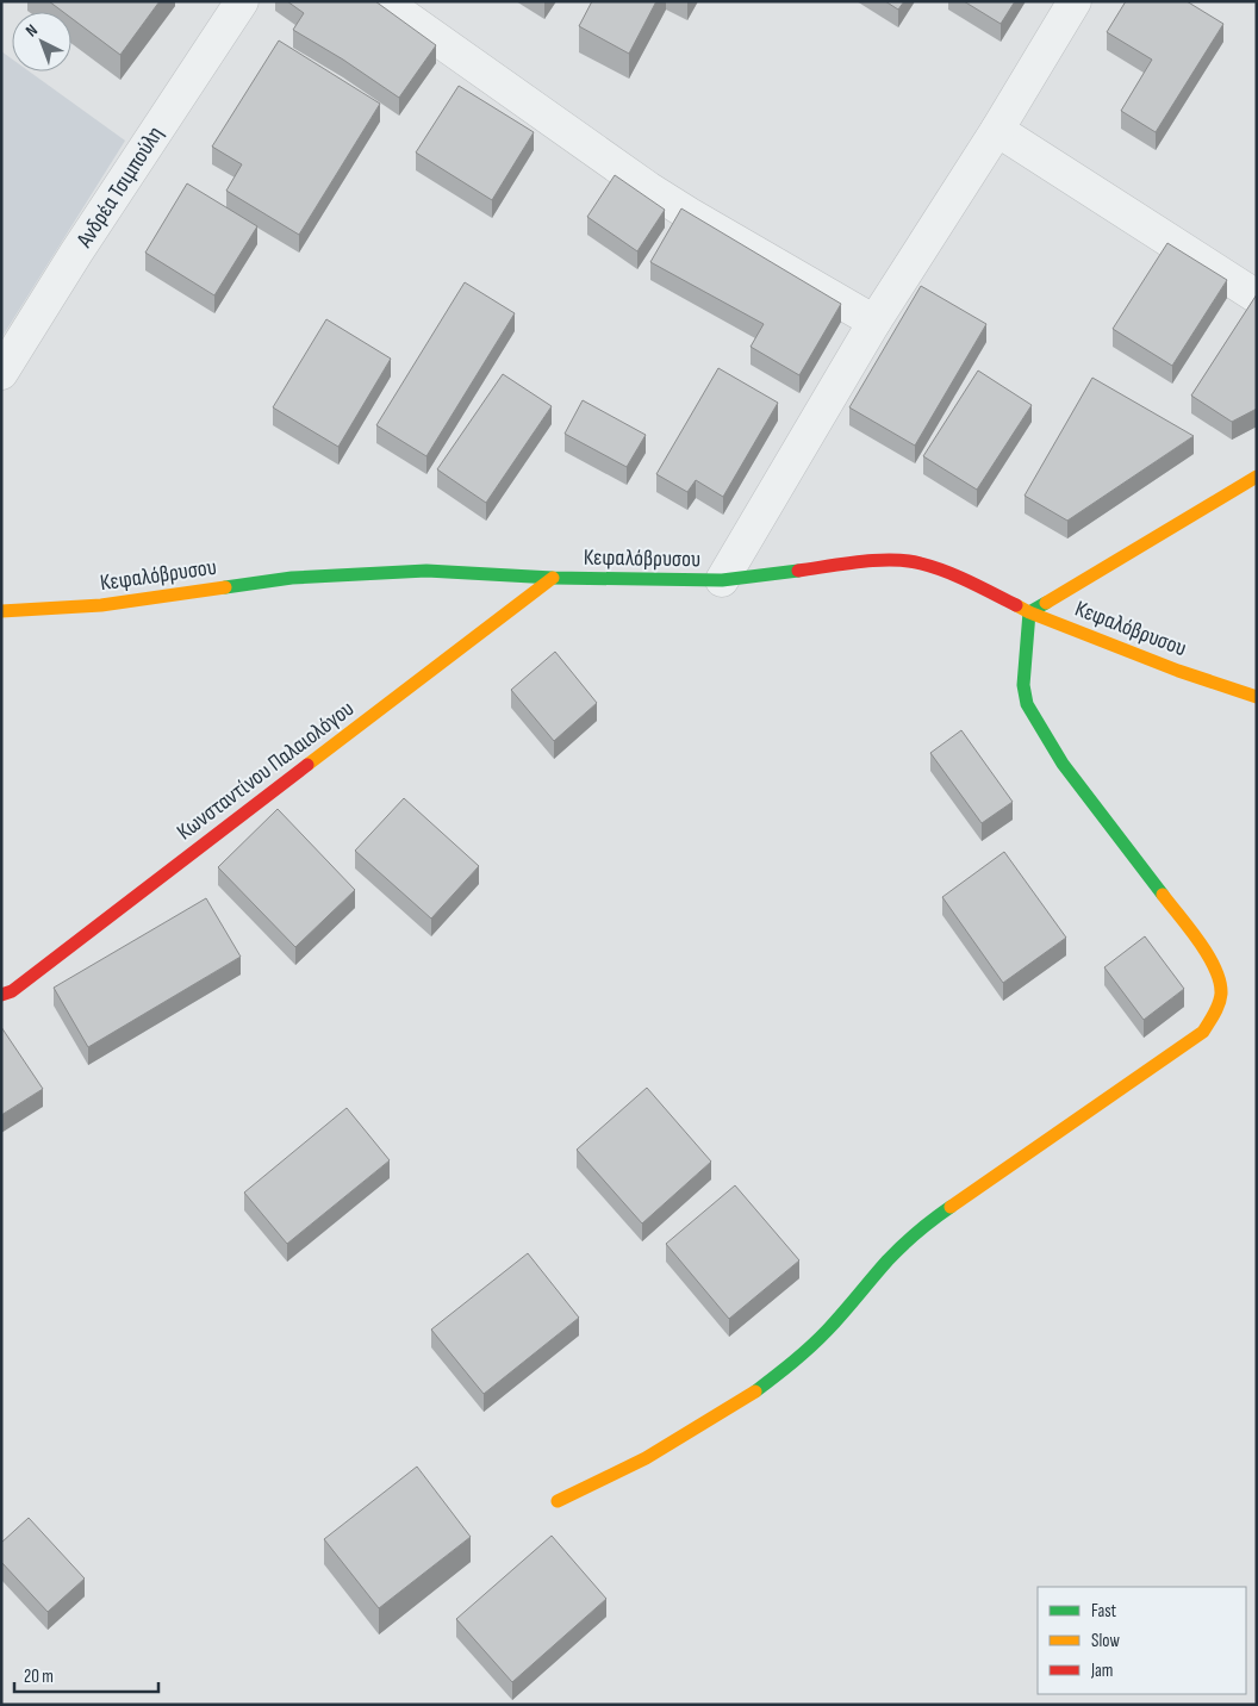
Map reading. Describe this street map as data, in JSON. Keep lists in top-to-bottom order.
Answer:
{
  "streets": {
    "street": ["Ανδρέα Τσιμπούλη", "Κεφαλόβρυσου", "Κωνσταντίνου Παλαιολόγου"]
  },
  "crossings": [
    ["Κεφαλόβρυσου", "Κωνσταντίνου Παλαιολόγου"]
  ],
  "legend": ["Fast", "Slow", "Jam"],
  "scale_bar": "20 m",
  "north": "top left"
}
